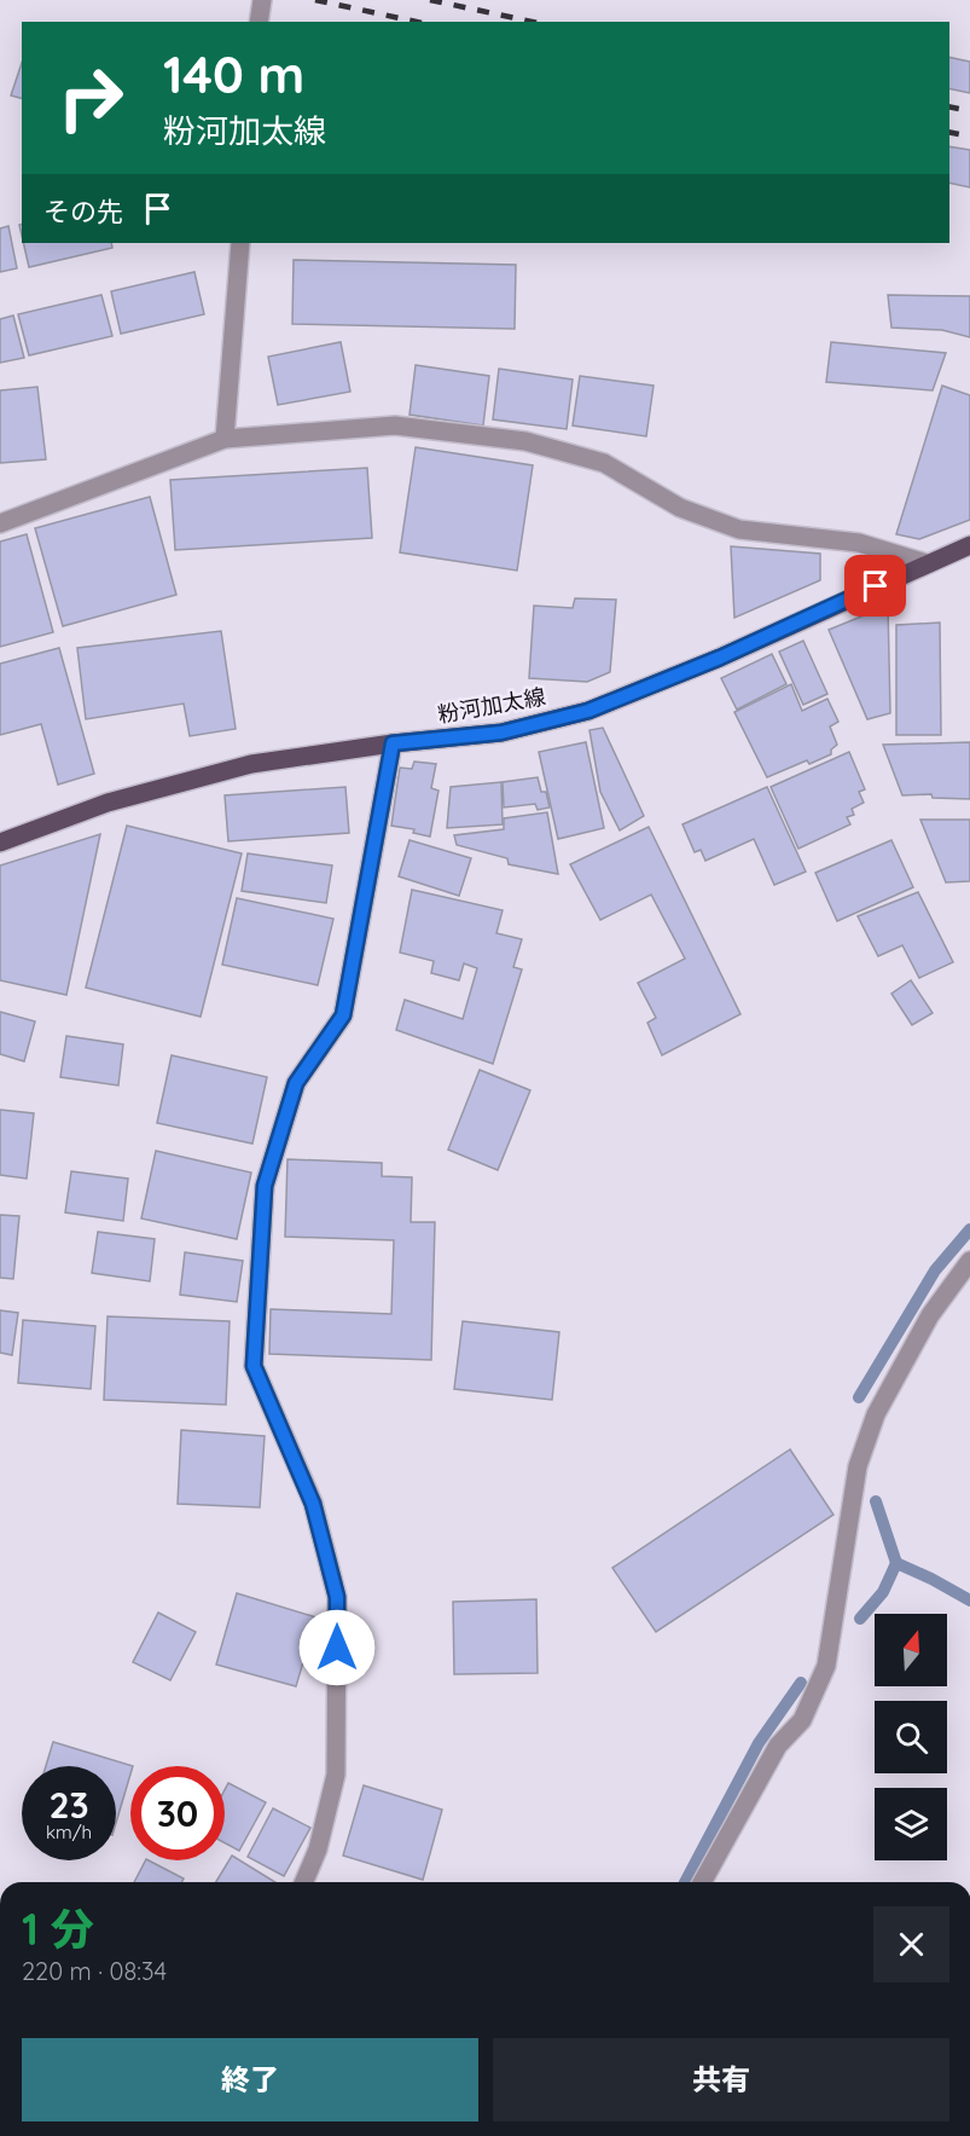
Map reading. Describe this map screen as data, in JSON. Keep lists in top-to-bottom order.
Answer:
{
  "streets": {
    "main road": ["粉河加太線"]
  },
  "north": "top",
  "page": {
    "turn": ["140 m", "粉河加太線"],
    "then": "その先",
    "speed": "23 km/h",
    "limit": "30",
    "heading": ["1 分", "220 m · 08:34"],
    "buttons": ["終了", "共有"]
  }
}
